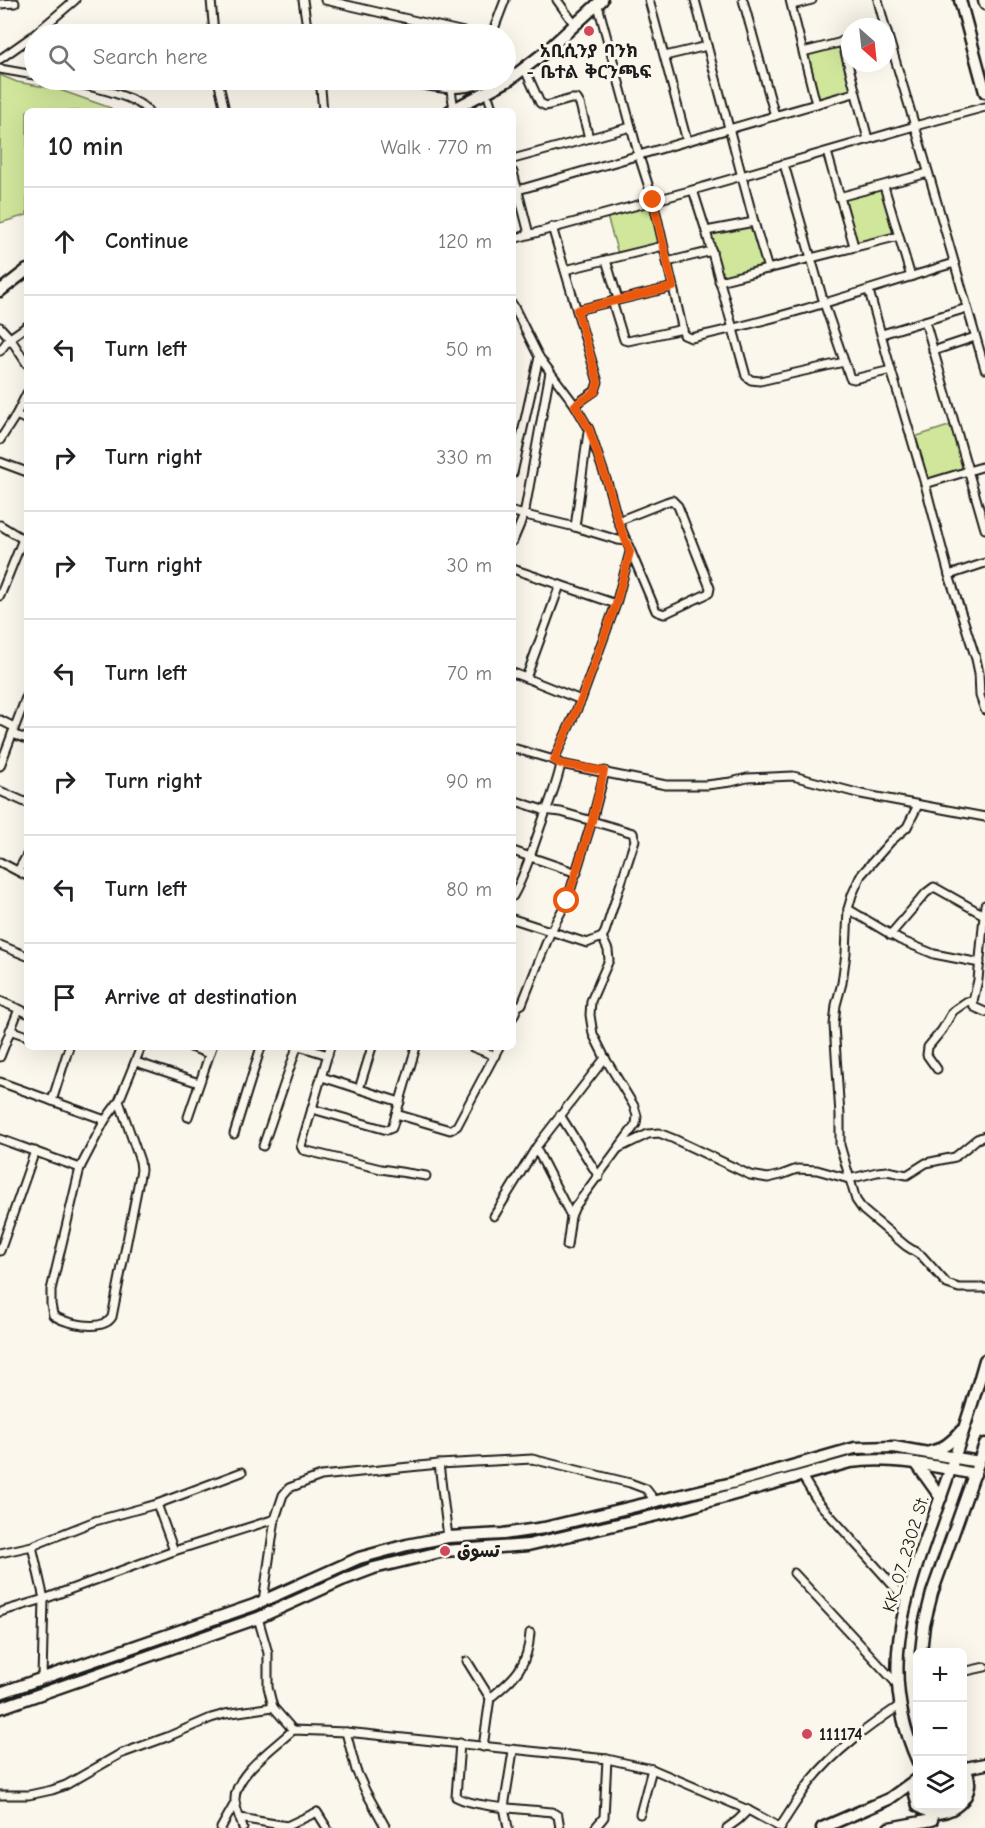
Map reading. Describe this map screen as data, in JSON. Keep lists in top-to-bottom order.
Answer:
{
  "streets": {
    "main road": ["KK_07_2302 St."]
  },
  "places": ["አቢሲንያ ባንክ - ቤተል ቅርንጫፍ", "تسوق", "111174"],
  "north": "bottom right",
  "page": {
    "search": "Search here",
    "heading": ["10 min", "Walk · 770 m"],
    "list": [
      ["Continue", "120 m"],
      ["Turn left", "50 m"],
      ["Turn right", "330 m"],
      ["Turn right", "30 m"],
      ["Turn left", "70 m"],
      ["Turn right", "90 m"],
      ["Turn left", "80 m"],
      "Arrive at destination"
    ],
    "map_buttons": ["+", "−"]
  }
}
